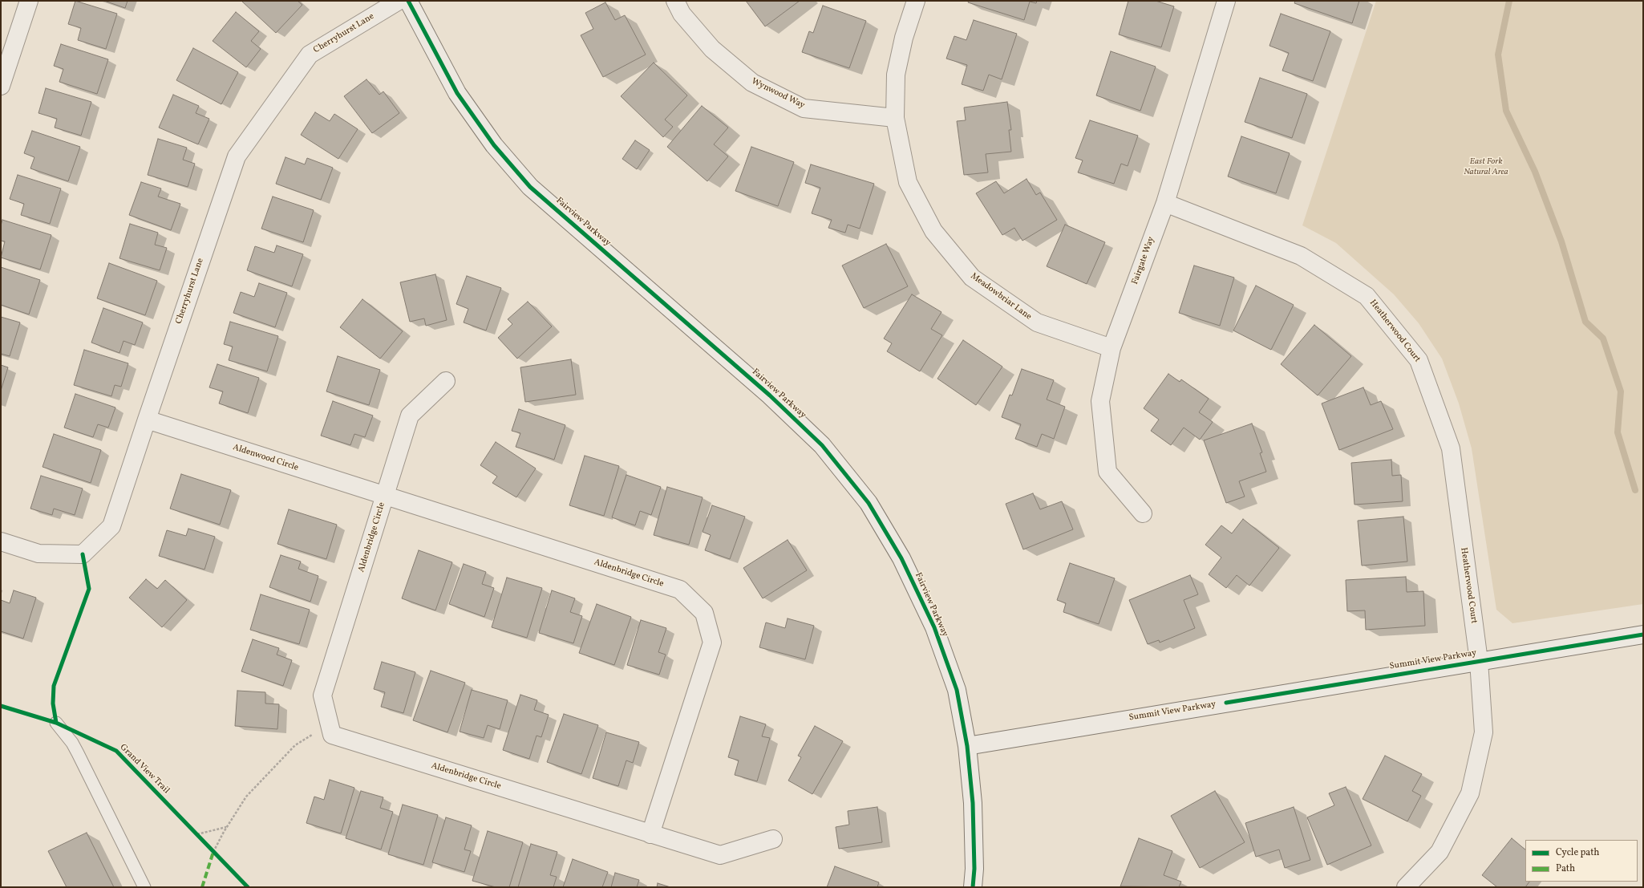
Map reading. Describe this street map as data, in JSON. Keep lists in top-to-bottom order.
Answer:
{
  "streets": {
    "street": [
      "Cherryhurst Lane",
      "Wynwood Way",
      "Fairview Parkway",
      "Fairgate Way",
      "Meadowbriar Lane",
      "Heatherwood Court",
      "Aldenwood Circle",
      "Aldenbridge Circle",
      "Summit View Parkway"
    ],
    "cycle path": ["Grand View Trail"]
  },
  "crossings": [
    ["Cherryhurst Lane", "Aldenwood Circle"],
    ["Wynwood Way", "Meadowbriar Lane"],
    ["Fairview Parkway", "Summit View Parkway"],
    ["Fairgate Way", "Meadowbriar Lane"],
    ["Fairgate Way", "Heatherwood Court"],
    ["Heatherwood Court", "Summit View Parkway"],
    ["Aldenwood Circle", "Aldenbridge Circle"]
  ],
  "parks": ["East Fork Natural Area"],
  "legend": ["Cycle path", "Path"]
}
